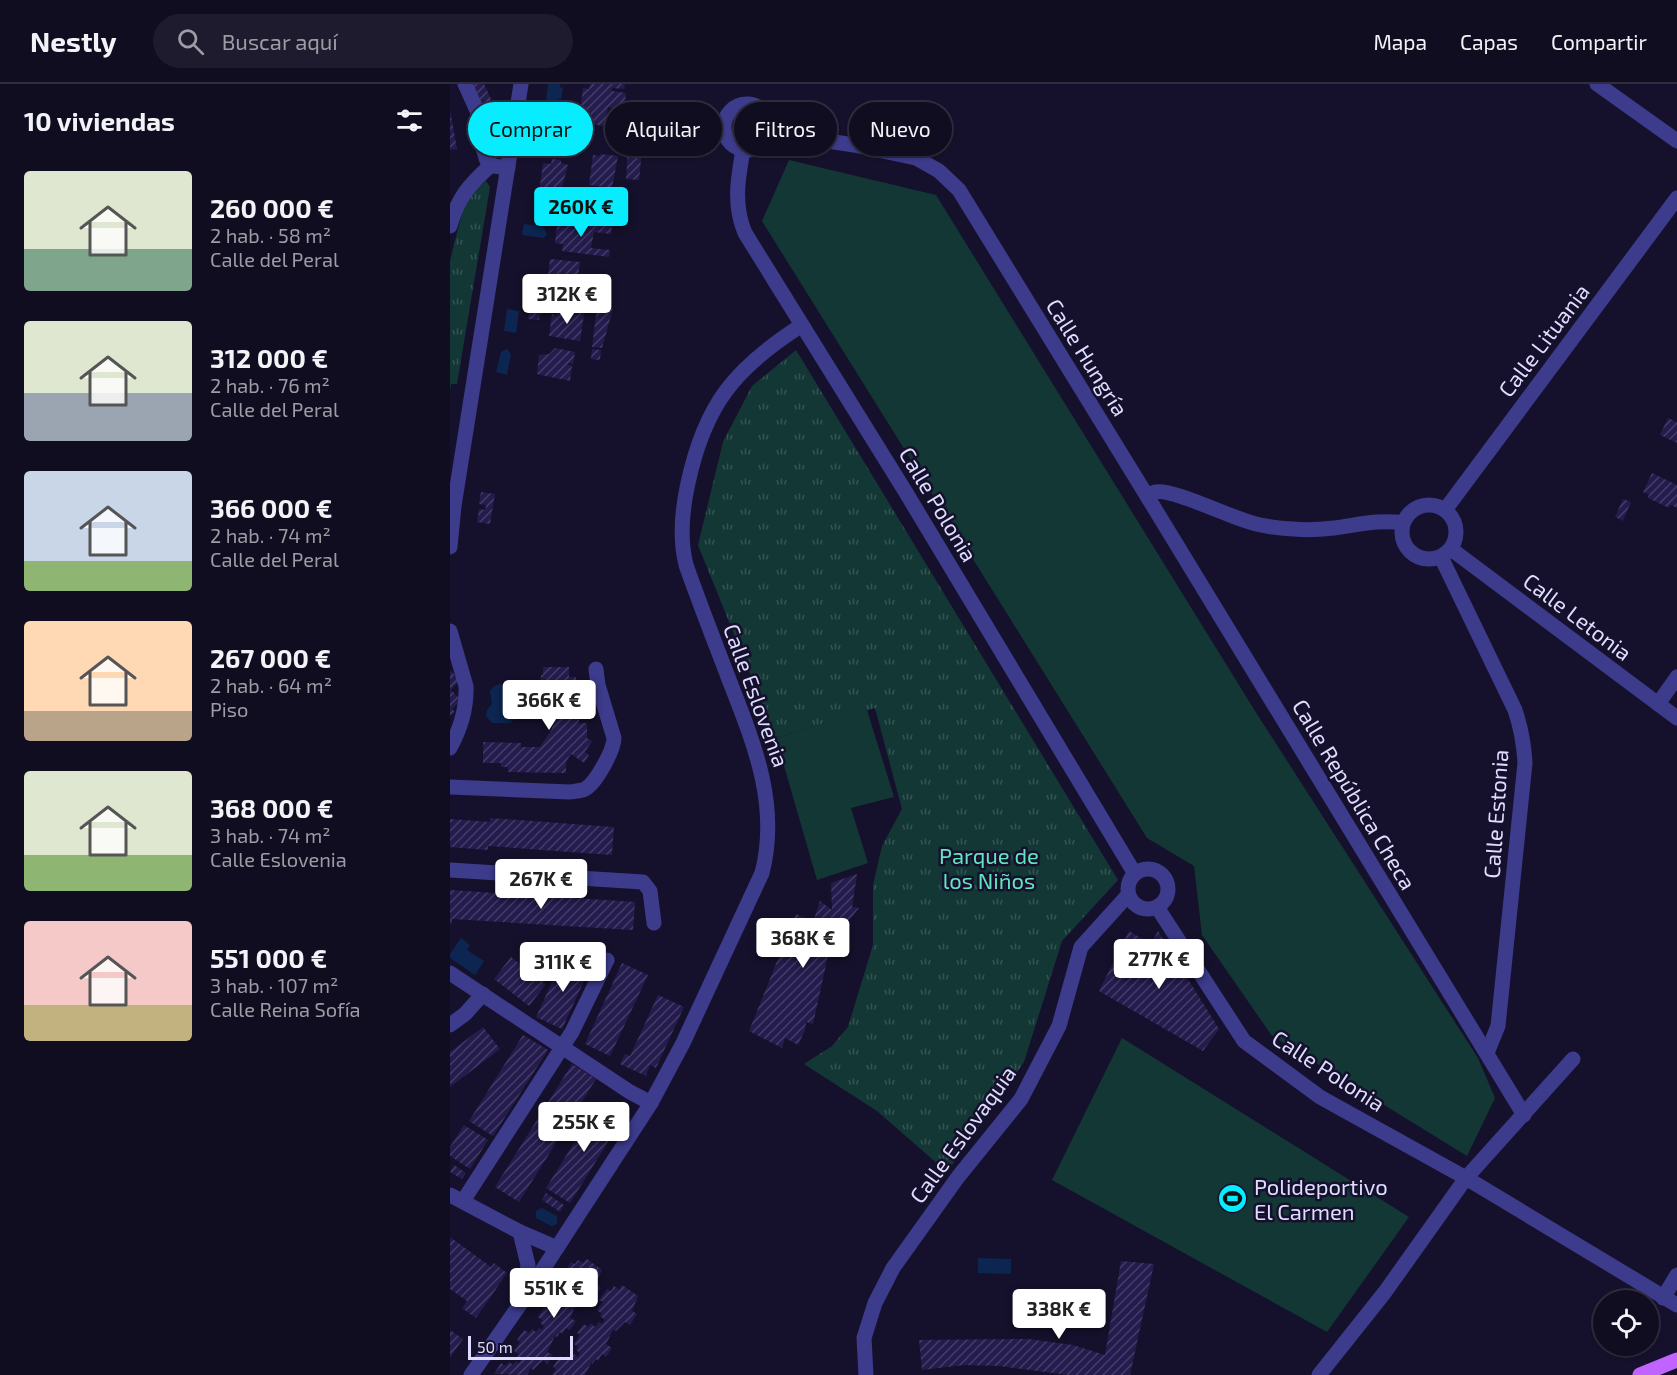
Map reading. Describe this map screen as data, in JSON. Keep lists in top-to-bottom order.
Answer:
{
  "streets": {
    "street": [
      "Calle Lituania",
      "Calle Hungría",
      "Calle Polonia",
      "Calle Letonia",
      "Calle Eslovenia",
      "Calle República Checa",
      "Calle Estonia",
      "Calle Eslovaquia"
    ]
  },
  "crossings": [
    ["Calle Lituania", "Calle Letonia"],
    ["Calle Lituania", "Calle Estonia"],
    ["Calle Hungría", "Calle República Checa"],
    ["Calle Polonia", "Calle Eslovenia"],
    ["Calle Polonia", "Calle Eslovaquia"],
    ["Calle Letonia", "Calle Estonia"],
    ["Calle República Checa", "Calle Estonia"]
  ],
  "parks": ["Parque de los Niños"],
  "places": {
    "sports": ["Polideportivo El Carmen"]
  },
  "scale_bar": "50 m",
  "page": {
    "header": "Nestly",
    "search": "Buscar aquí",
    "nav": ["Mapa", "Capas", "Compartir"],
    "heading": "10 viviendas",
    "chip": [
      "Comprar",
      "Alquilar",
      "Filtros",
      "Nuevo"
    ],
    "list": [
      {
        "name": "260 000 €",
        "note": "2 hab. · 58 m² · Calle del Peral"
      },
      {
        "name": "312 000 €",
        "note": "2 hab. · 76 m² · Calle del Peral"
      },
      {
        "name": "366 000 €",
        "note": "2 hab. · 74 m² · Calle del Peral"
      },
      {
        "name": "267 000 €",
        "note": "2 hab. · 64 m² · Piso"
      },
      {
        "name": "368 000 €",
        "note": "3 hab. · 74 m² · Calle Eslovenia"
      },
      {
        "name": "551 000 €",
        "note": "3 hab. · 107 m² · Calle Reina Sofía"
      }
    ],
    "price": [
      "260K €",
      "312K €",
      "366K €",
      "267K €",
      "368K €",
      "277K €",
      "311K €",
      "255K €",
      "551K €",
      "338K €"
    ],
    "scale": "50 m"
  }
}
